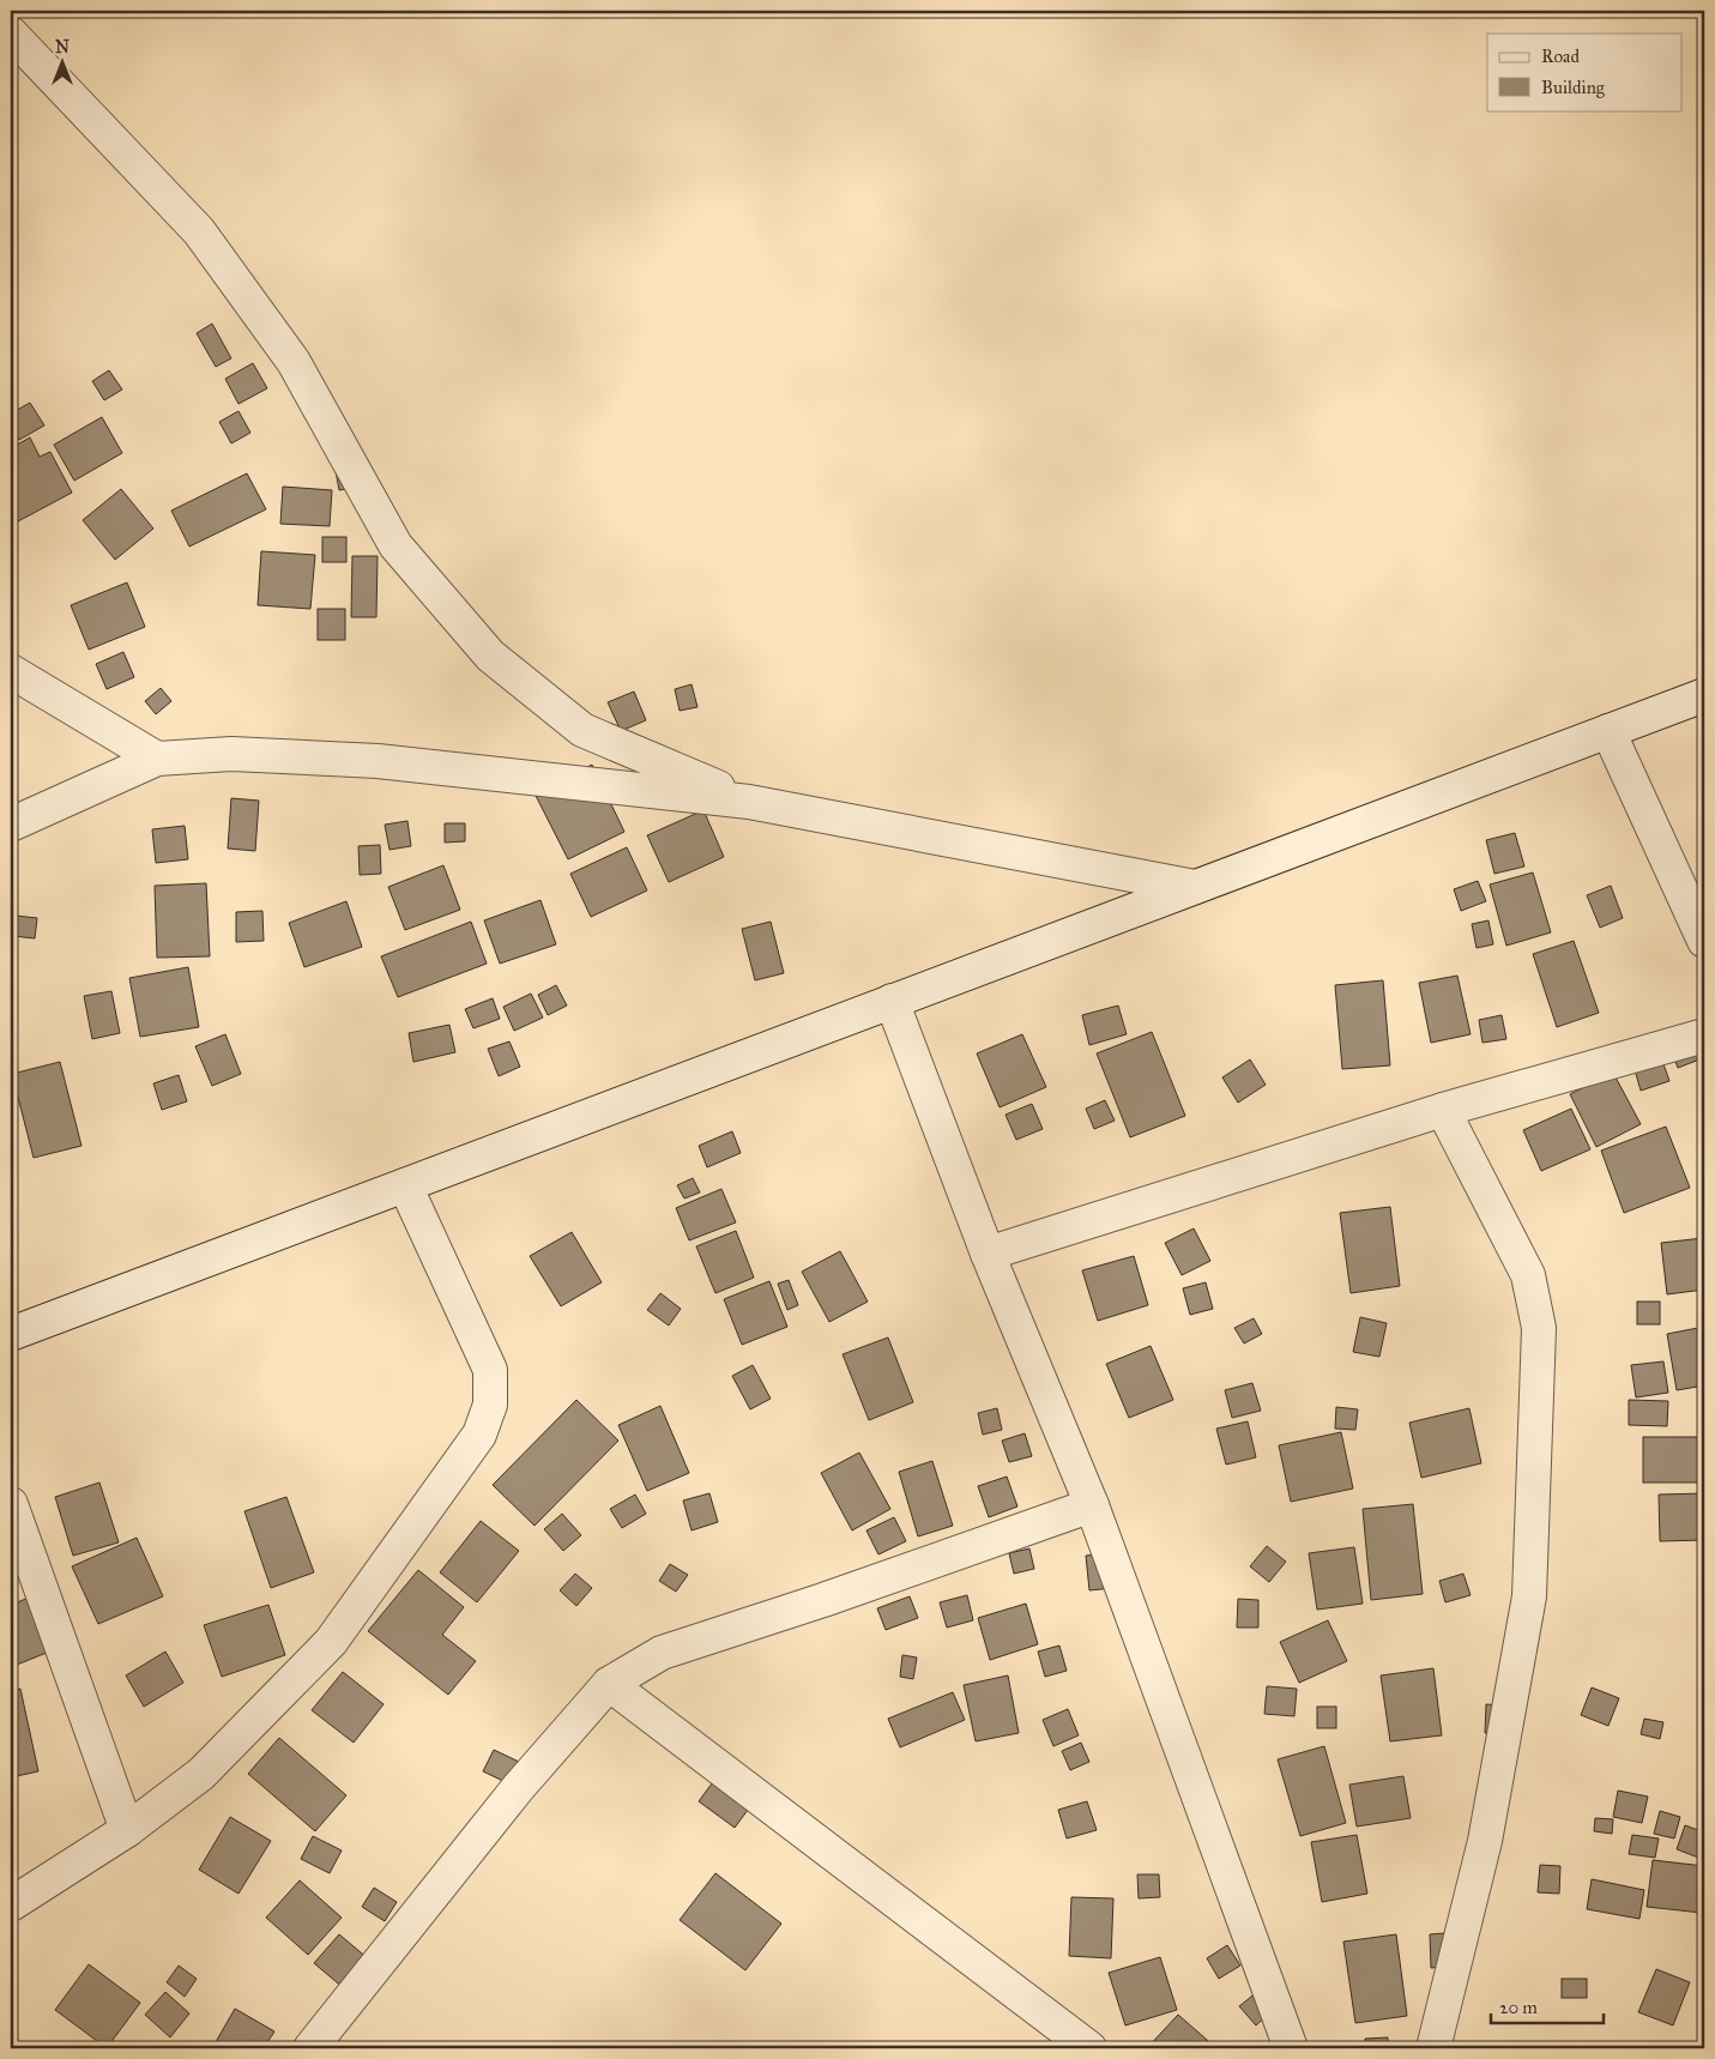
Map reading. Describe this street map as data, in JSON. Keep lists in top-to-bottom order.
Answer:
{
  "legend": ["Road", "Building"],
  "scale_bar": "20 m",
  "north": "top"
}
